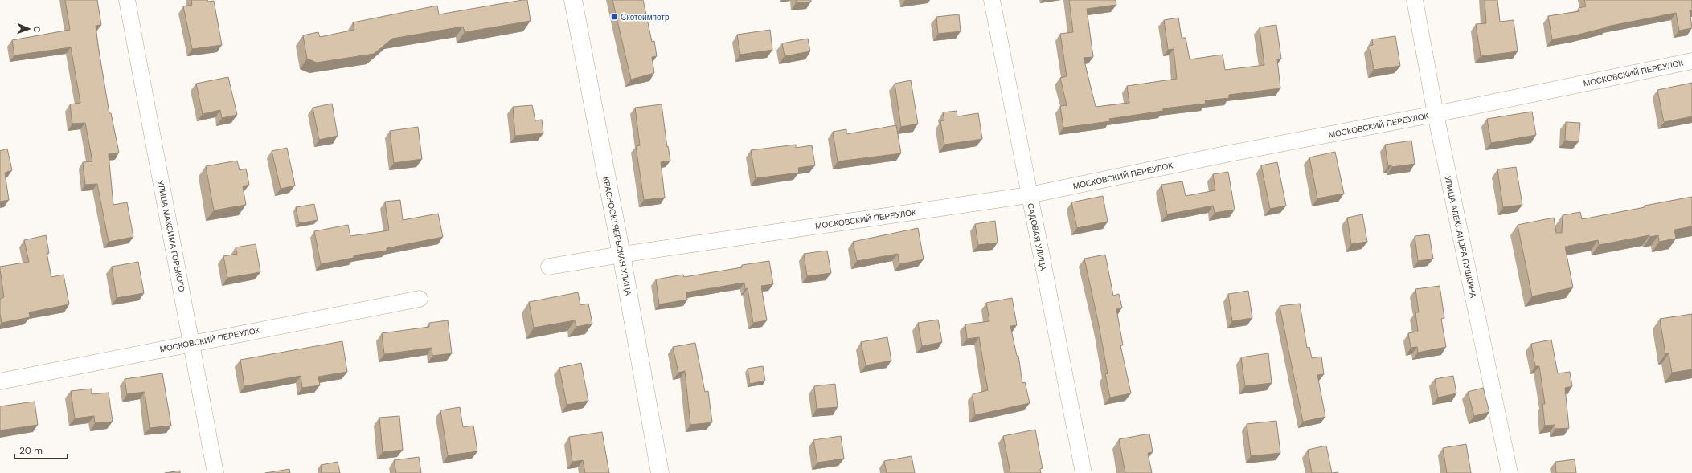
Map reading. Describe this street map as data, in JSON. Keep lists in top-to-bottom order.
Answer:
{
  "streets": {
    "main road": ["КРАСНООКТЯБРЬСКАЯ УЛИЦА"],
    "street": [
      "МОСКОВСКИЙ ПЕРЕУЛОК",
      "УЛИЦА МАКСИМА ГОРЬКОГО",
      "САДОВАЯ УЛИЦА",
      "УЛИЦА АЛЕКСАНДРА ПУШКИНА"
    ]
  },
  "crossings": [
    ["МОСКОВСКИЙ ПЕРЕУЛОК", "УЛИЦА МАКСИМА ГОРЬКОГО"],
    ["МОСКОВСКИЙ ПЕРЕУЛОК", "КРАСНООКТЯБРЬСКАЯ УЛИЦА"],
    ["МОСКОВСКИЙ ПЕРЕУЛОК", "САДОВАЯ УЛИЦА"],
    ["МОСКОВСКИЙ ПЕРЕУЛОК", "УЛИЦА АЛЕКСАНДРА ПУШКИНА"]
  ],
  "places": {
    "transit": ["Скотоимпотр"]
  },
  "scale_bar": "20 m",
  "north": "right"
}
